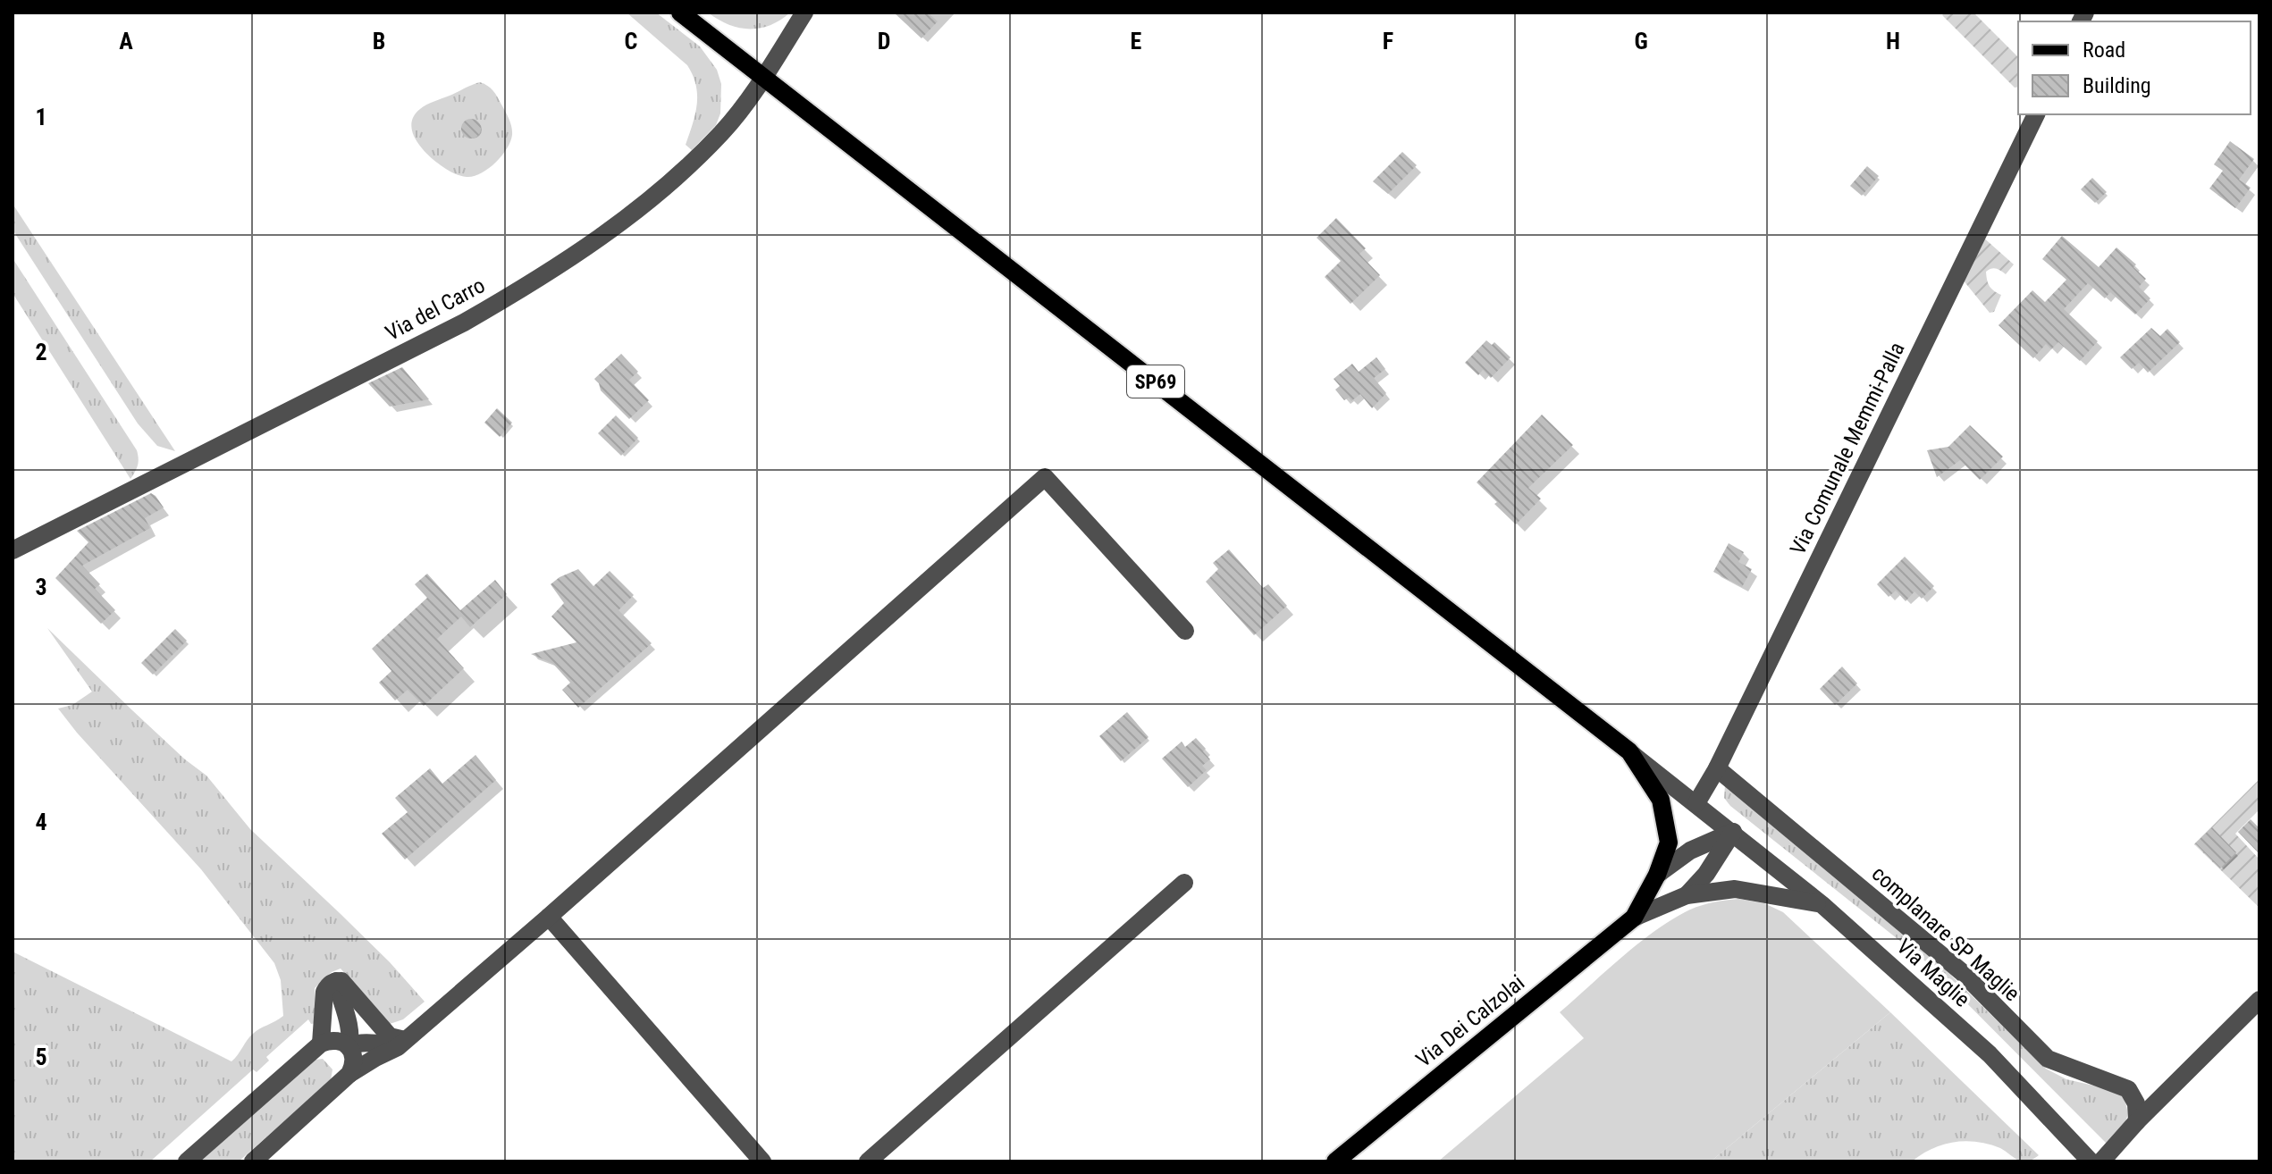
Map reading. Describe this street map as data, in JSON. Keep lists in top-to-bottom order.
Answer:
{
  "streets": {
    "main road": ["SP69", "Via Dei Calzolai"],
    "street": [
      "Via del Carro",
      "Via Comunale Memmi-Palla",
      "complanare SP Maglie",
      "Via Maglie"
    ]
  },
  "crossings": [
    ["Via del Carro", "SP69"],
    ["SP69", "Via Comunale Memmi-Palla"],
    ["SP69", "Via Maglie"],
    ["Via Comunale Memmi-Palla", "complanare SP Maglie"]
  ],
  "legend": ["Road", "Building"],
  "grid": {
    "columns": [
      "A",
      "B",
      "C",
      "D",
      "E",
      "F",
      "G",
      "H"
    ],
    "rows": [
      "1",
      "2",
      "3",
      "4",
      "5"
    ]
  }
}
